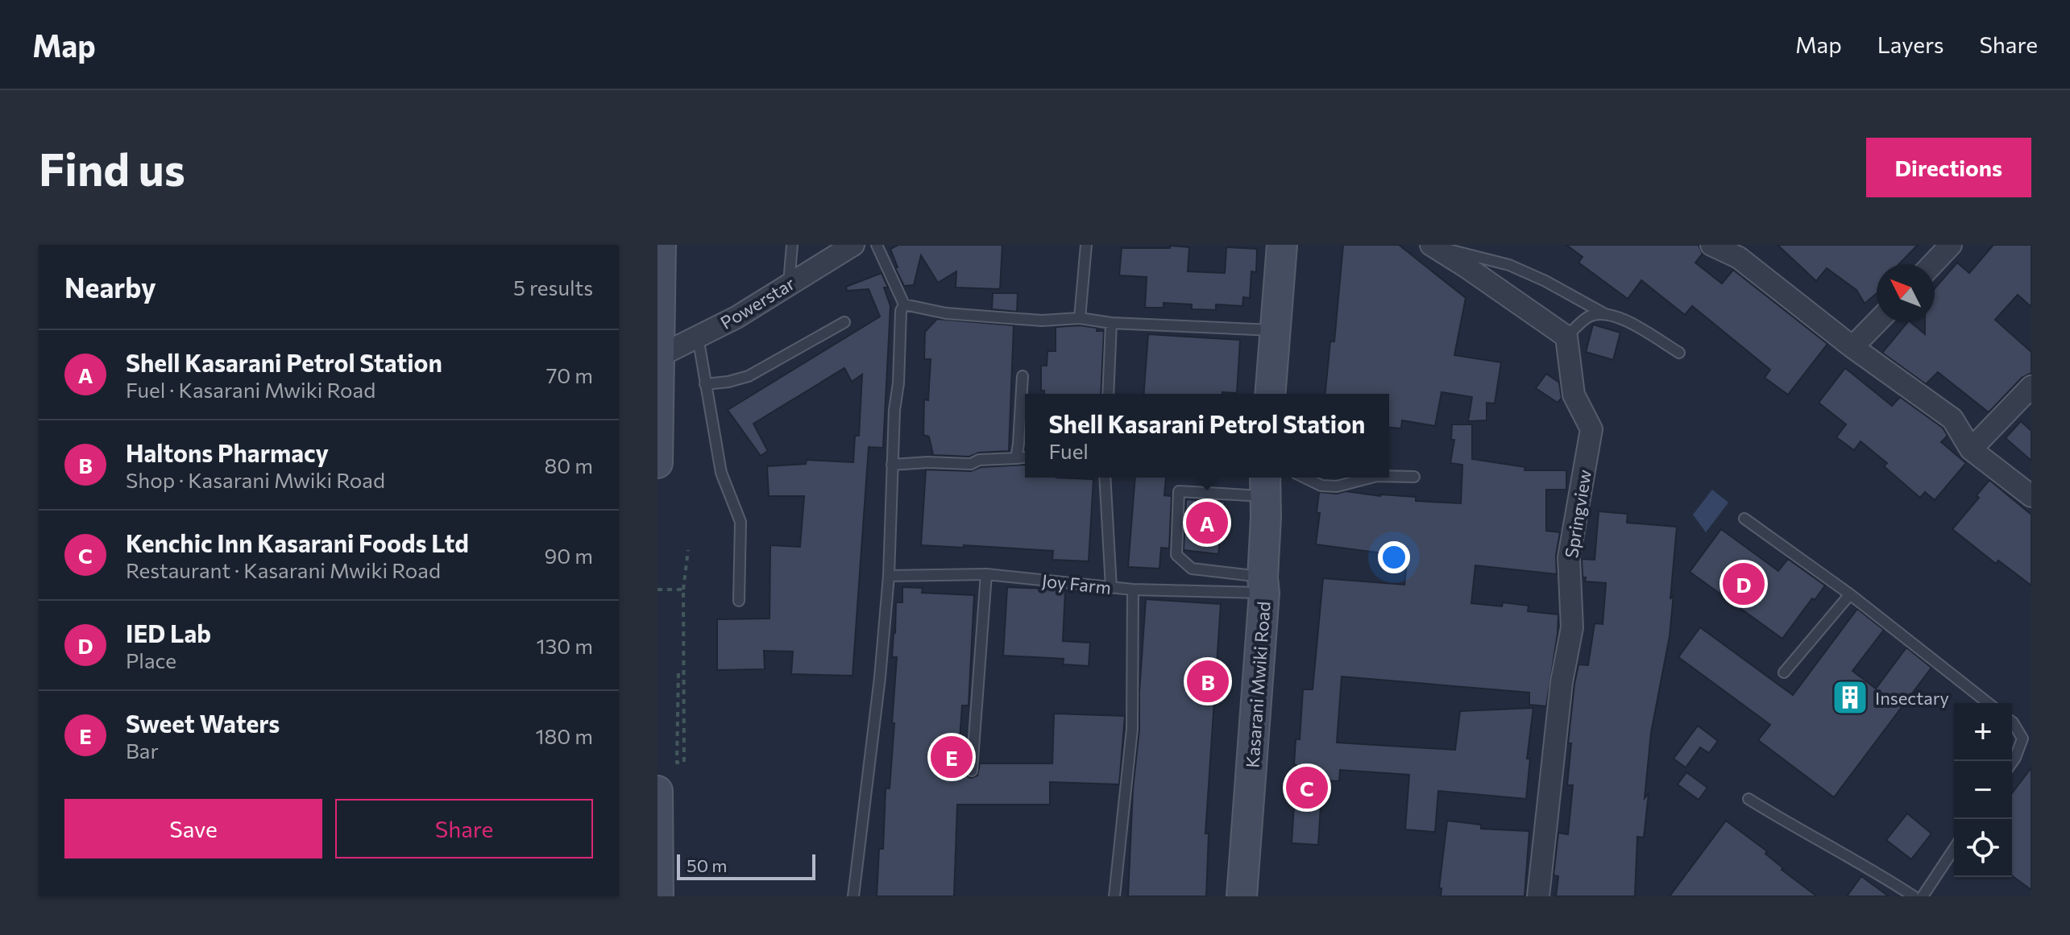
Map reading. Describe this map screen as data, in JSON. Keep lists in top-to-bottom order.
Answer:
{
  "streets": {
    "main road": ["Kasarani Mwiki Road"],
    "street": ["Powerstar", "Springview"],
    "lane": ["Joy Farm"]
  },
  "crossings": [
    ["Joy Farm", "Kasarani Mwiki Road"]
  ],
  "places": {
    "building": ["Insectary"]
  },
  "scale_bar": "50 m",
  "north": "top left",
  "page": {
    "header": "Map",
    "nav": ["Map", "Layers", "Share"],
    "buttons": [
      "Directions",
      ["Save", "Share"]
    ],
    "title": "Find us",
    "heading": ["Nearby", "5 results"],
    "list": [
      {
        "mark": "A",
        "name": "Shell Kasarani Petrol Station",
        "note": "Fuel · Kasarani Mwiki Road",
        "value": "70 m"
      },
      {
        "mark": "B",
        "name": "Haltons Pharmacy",
        "note": "Shop · Kasarani Mwiki Road",
        "value": "80 m"
      },
      {
        "mark": "C",
        "name": "Kenchic Inn Kasarani Foods Ltd",
        "note": "Restaurant · Kasarani Mwiki Road",
        "value": "90 m"
      },
      {
        "mark": "D",
        "name": "IED Lab",
        "note": "Place",
        "value": "130 m"
      },
      {
        "mark": "E",
        "name": "Sweet Waters",
        "note": "Bar",
        "value": "180 m"
      }
    ],
    "popup": ["Shell Kasarani Petrol Station", "Fuel"],
    "pins": [
      "A",
      "D",
      "B",
      "E",
      "C"
    ],
    "map_buttons": ["+", "−"],
    "scale": "50 m"
  }
}
